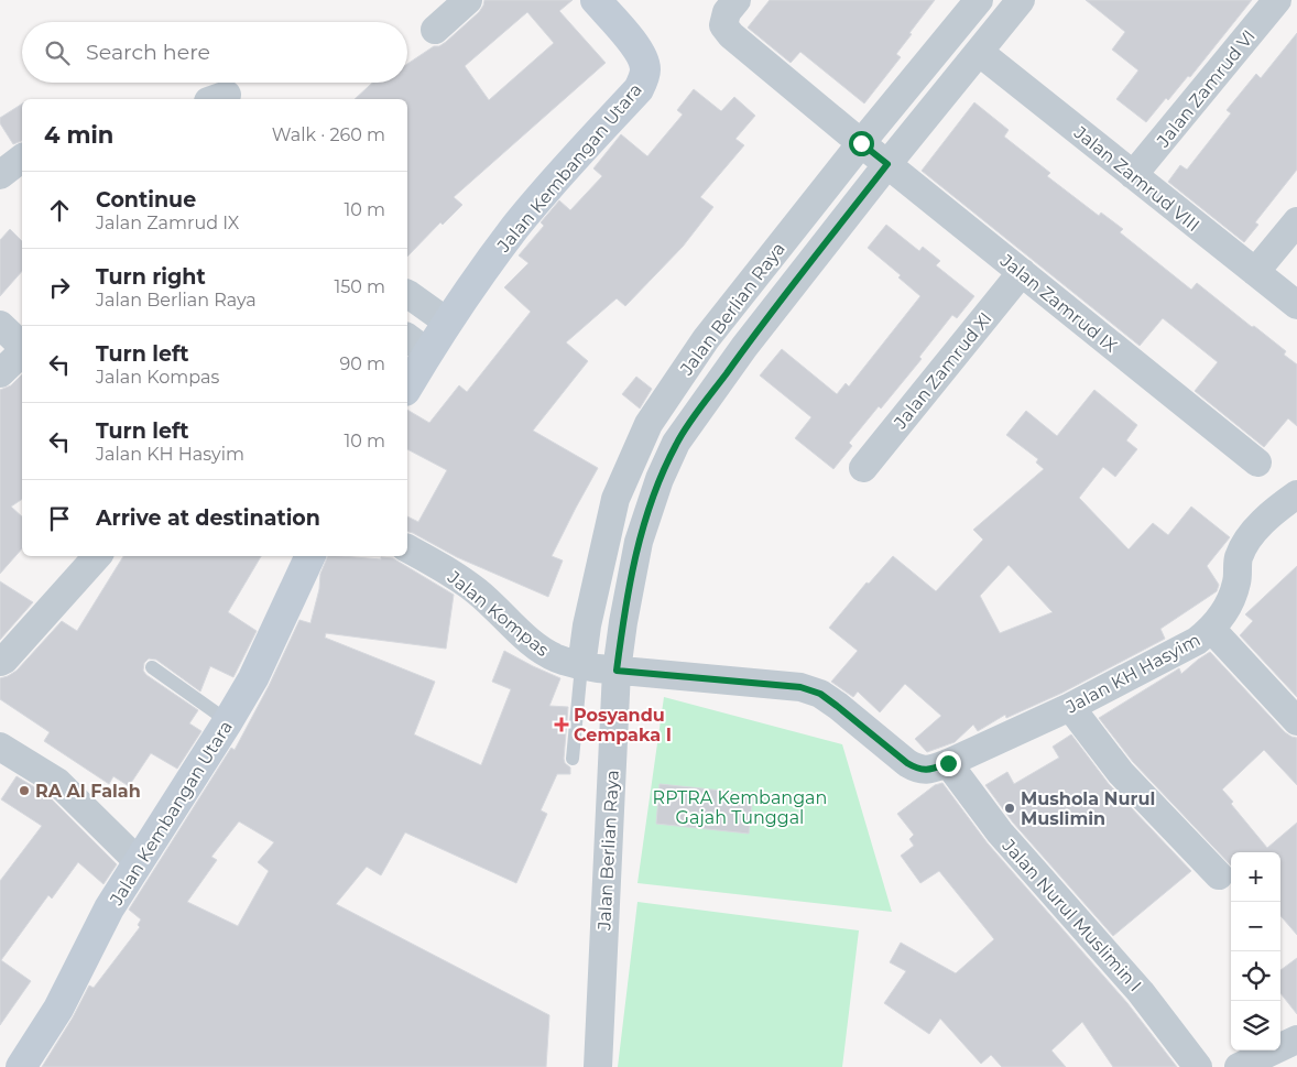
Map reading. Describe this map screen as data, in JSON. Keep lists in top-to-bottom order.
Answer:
{
  "streets": {
    "street": [
      "Jalan Zamrud VI",
      "Jalan Kembangan Utara",
      "Jalan Zamrud VIII",
      "Jalan Zamrud IX",
      "Jalan Berlian Raya",
      "Jalan Zamrud XI",
      "Jalan Kompas",
      "Jalan KH Hasyim",
      "Jalan Nurul Muslimin I"
    ]
  },
  "crossings": [
    ["Jalan Zamrud VI", "Jalan Zamrud VIII"],
    ["Jalan Zamrud VIII", "Jalan Berlian Raya"],
    ["Jalan Zamrud IX", "Jalan Berlian Raya"],
    ["Jalan Zamrud IX", "Jalan Zamrud XI"],
    ["Jalan Berlian Raya", "Jalan Kompas"],
    ["Jalan Kompas", "Jalan KH Hasyim"],
    ["Jalan Kompas", "Jalan Nurul Muslimin I"],
    ["Jalan KH Hasyim", "Jalan Nurul Muslimin I"]
  ],
  "parks": ["RPTRA Kembangan Gajah Tunggal"],
  "places": {
    "health": ["Posyandu Cempaka I"],
    "other": ["RA Al Falah", "Mushola Nurul Muslimin"]
  },
  "page": {
    "search": "Search here",
    "heading": ["4 min", "Walk · 260 m"],
    "list": [
      ["Continue", "Jalan Zamrud IX", "10 m"],
      ["Turn right", "Jalan Berlian Raya", "150 m"],
      ["Turn left", "Jalan Kompas", "90 m"],
      ["Turn left", "Jalan KH Hasyim", "10 m"],
      "Arrive at destination"
    ],
    "map_buttons": ["+", "−"]
  }
}
